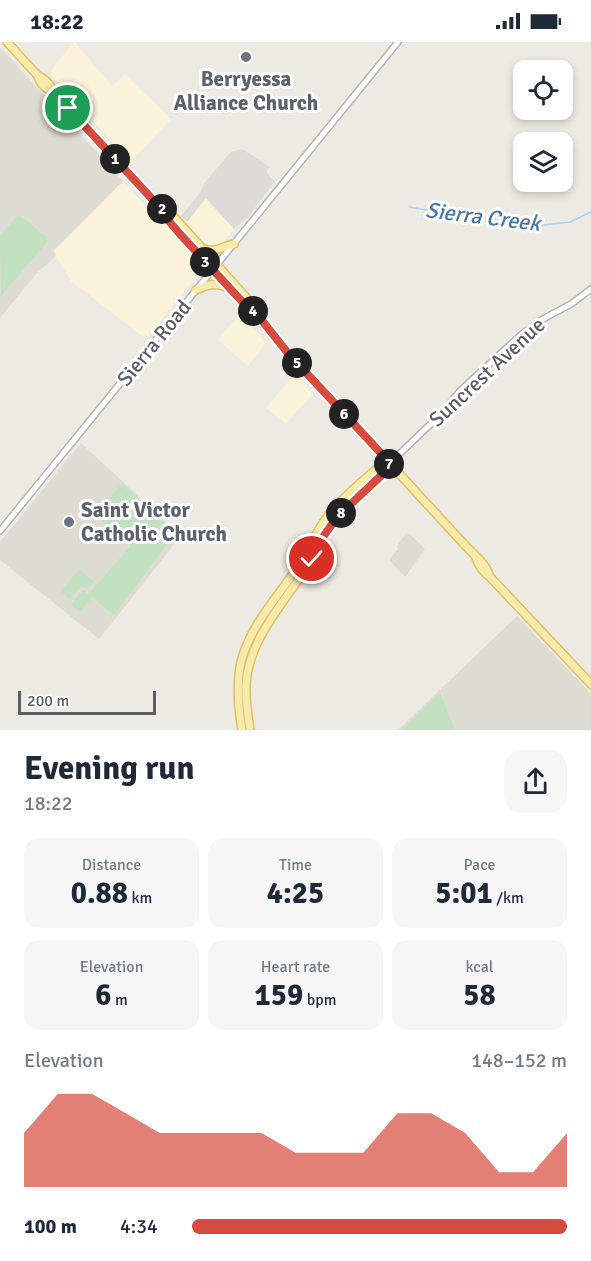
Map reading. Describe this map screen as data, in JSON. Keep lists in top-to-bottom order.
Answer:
{
  "streets": {
    "street": ["Sierra Road", "Suncrest Avenue"]
  },
  "water": ["Sierra Creek"],
  "places": ["Berryessa Alliance Church", "Saint Victor Catholic Church"],
  "scale_bar": "200 m",
  "page": {
    "status": "18:22",
    "pins": [
      "1",
      "2",
      "3",
      "4",
      "5",
      "6",
      "7",
      "8"
    ],
    "scale": "200 m",
    "heading": ["Evening run", "18:22"],
    "stats": [
      ["Distance", "0.88 km"],
      ["Time", "4:25"],
      ["Pace", "5:01 /km"],
      ["Elevation", "6 m"],
      ["Heart rate", "159 bpm"],
      ["kcal", "58"]
    ],
    "chart": ["Elevation", "148–152 m"],
    "list": [
      {
        "name": "100 m",
        "note": "4:34"
      }
    ]
  }
}
